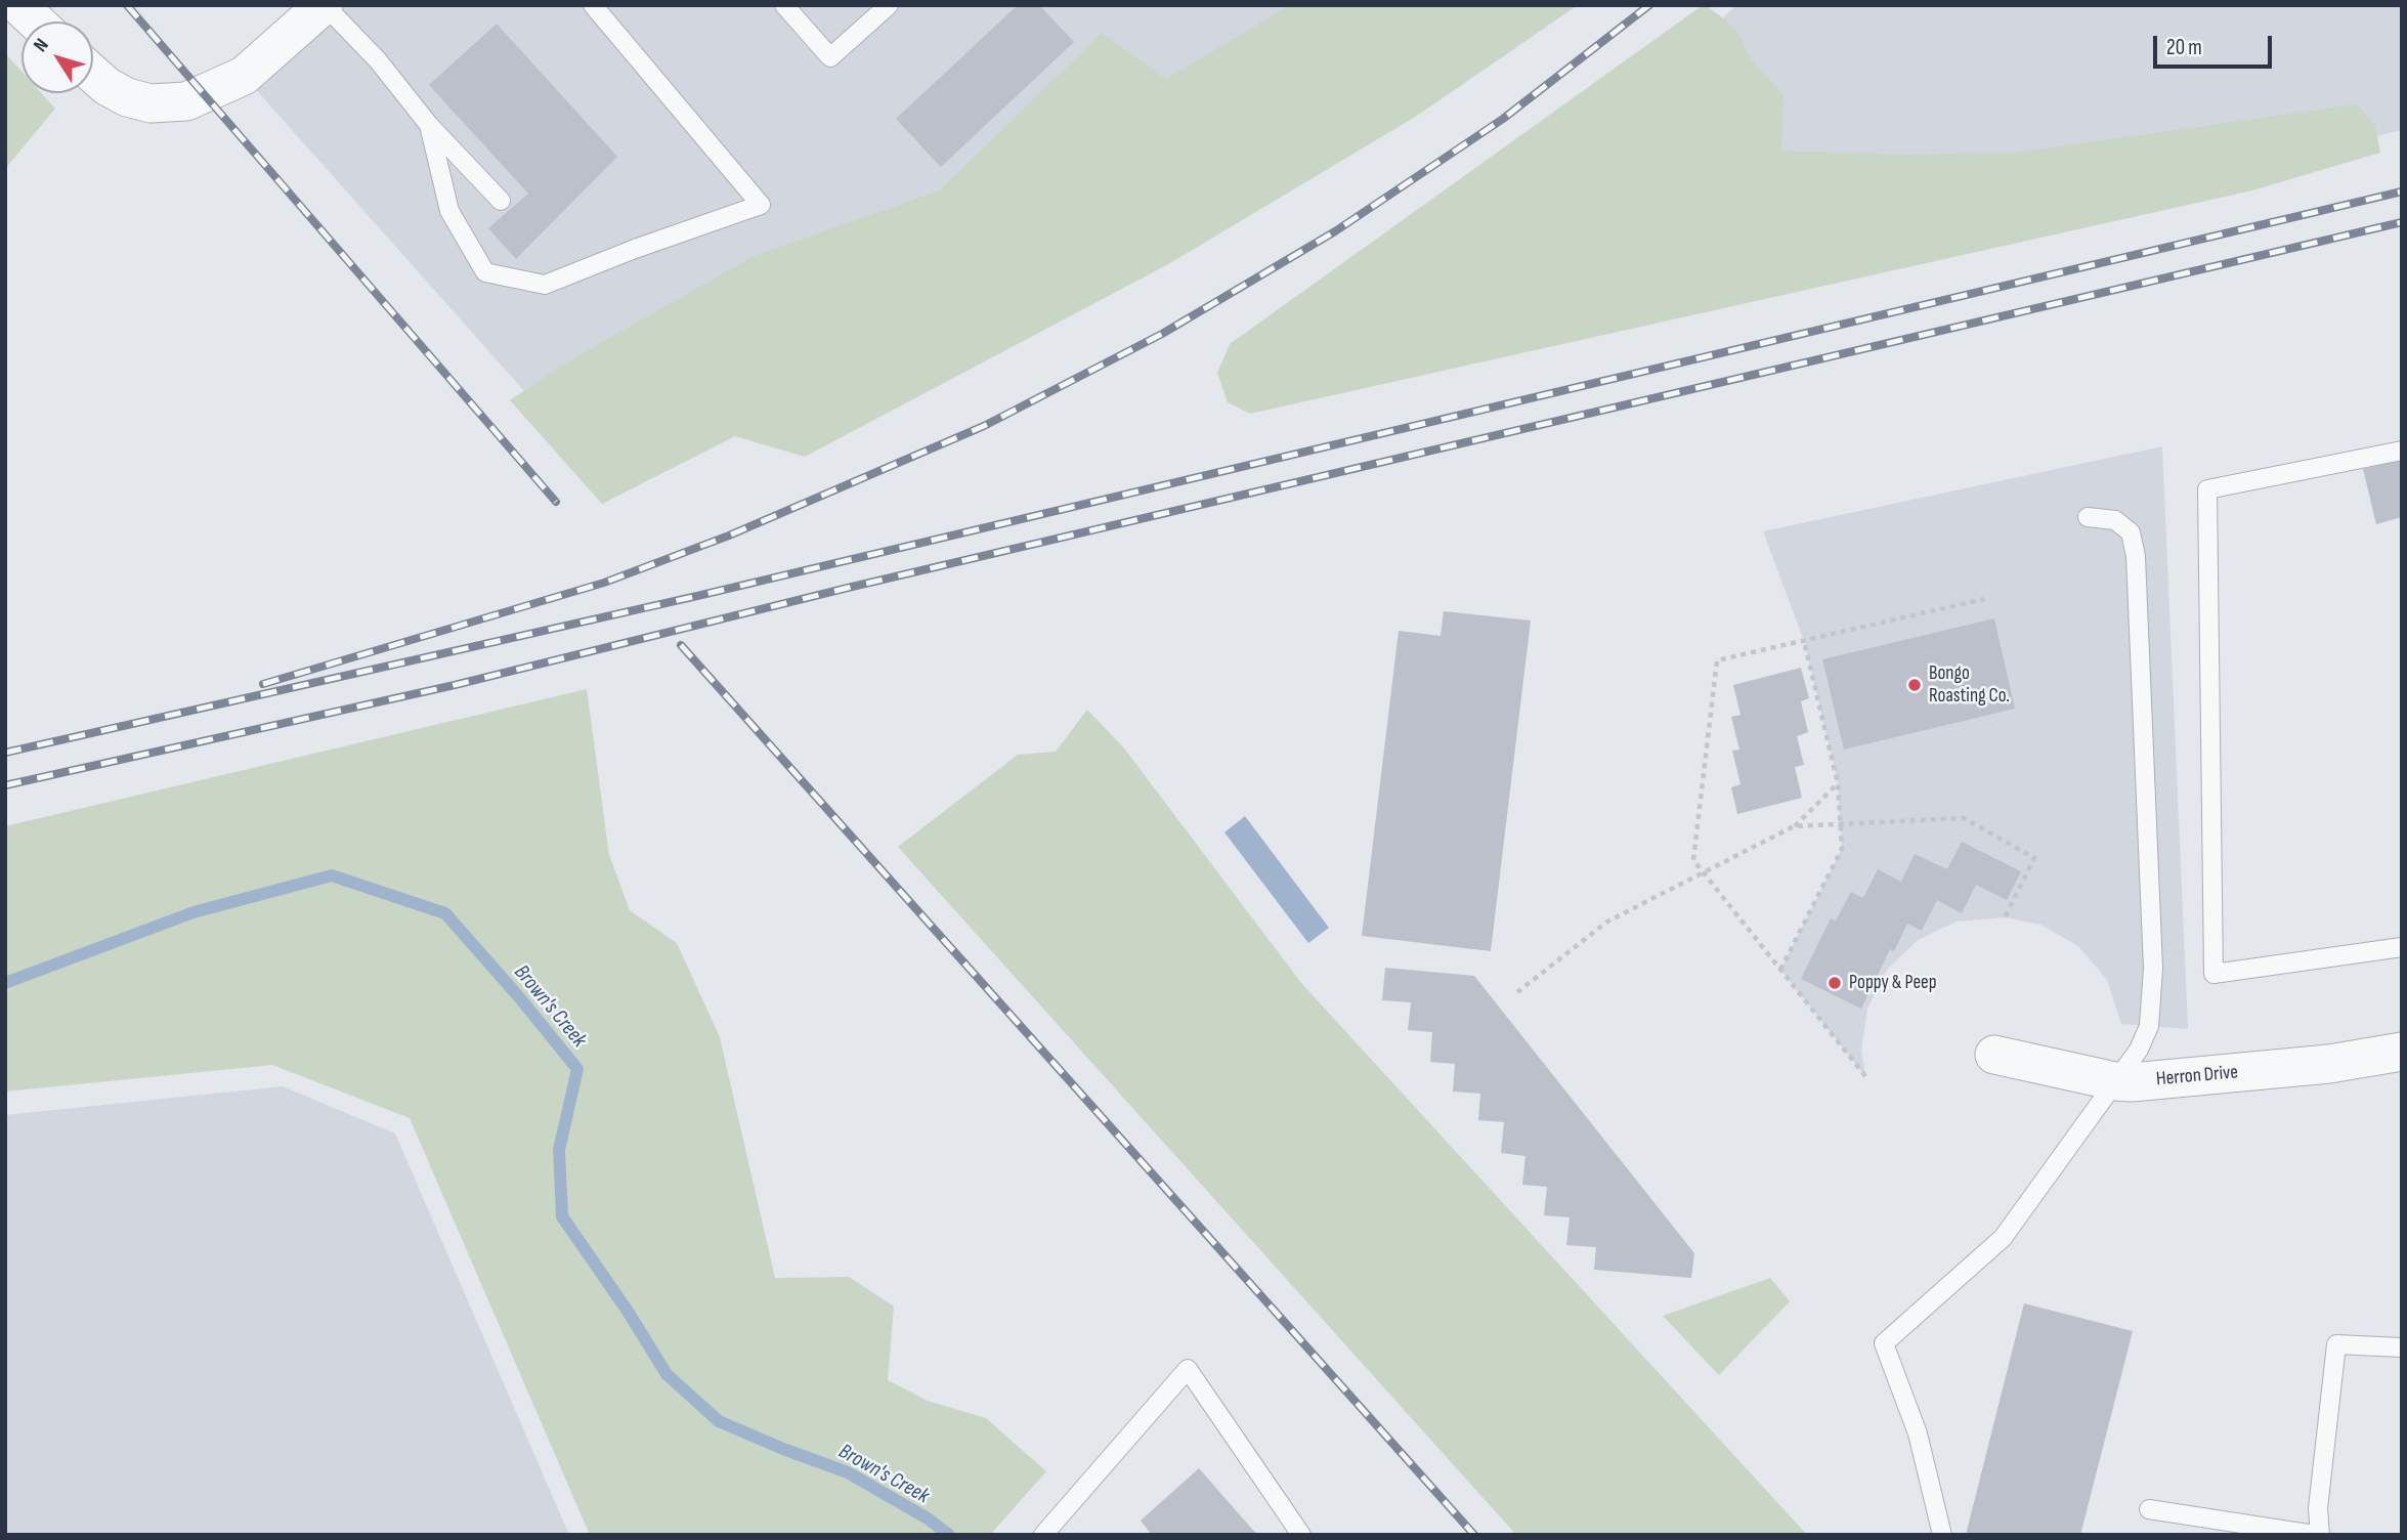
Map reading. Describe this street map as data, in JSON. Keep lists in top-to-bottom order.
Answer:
{
  "streets": {
    "street": ["Herron Drive"]
  },
  "water": ["Brown's Creek"],
  "places": ["Bongo Roasting Co.", "Poppy & Peep"],
  "scale_bar": "20 m",
  "north": "top left"
}
